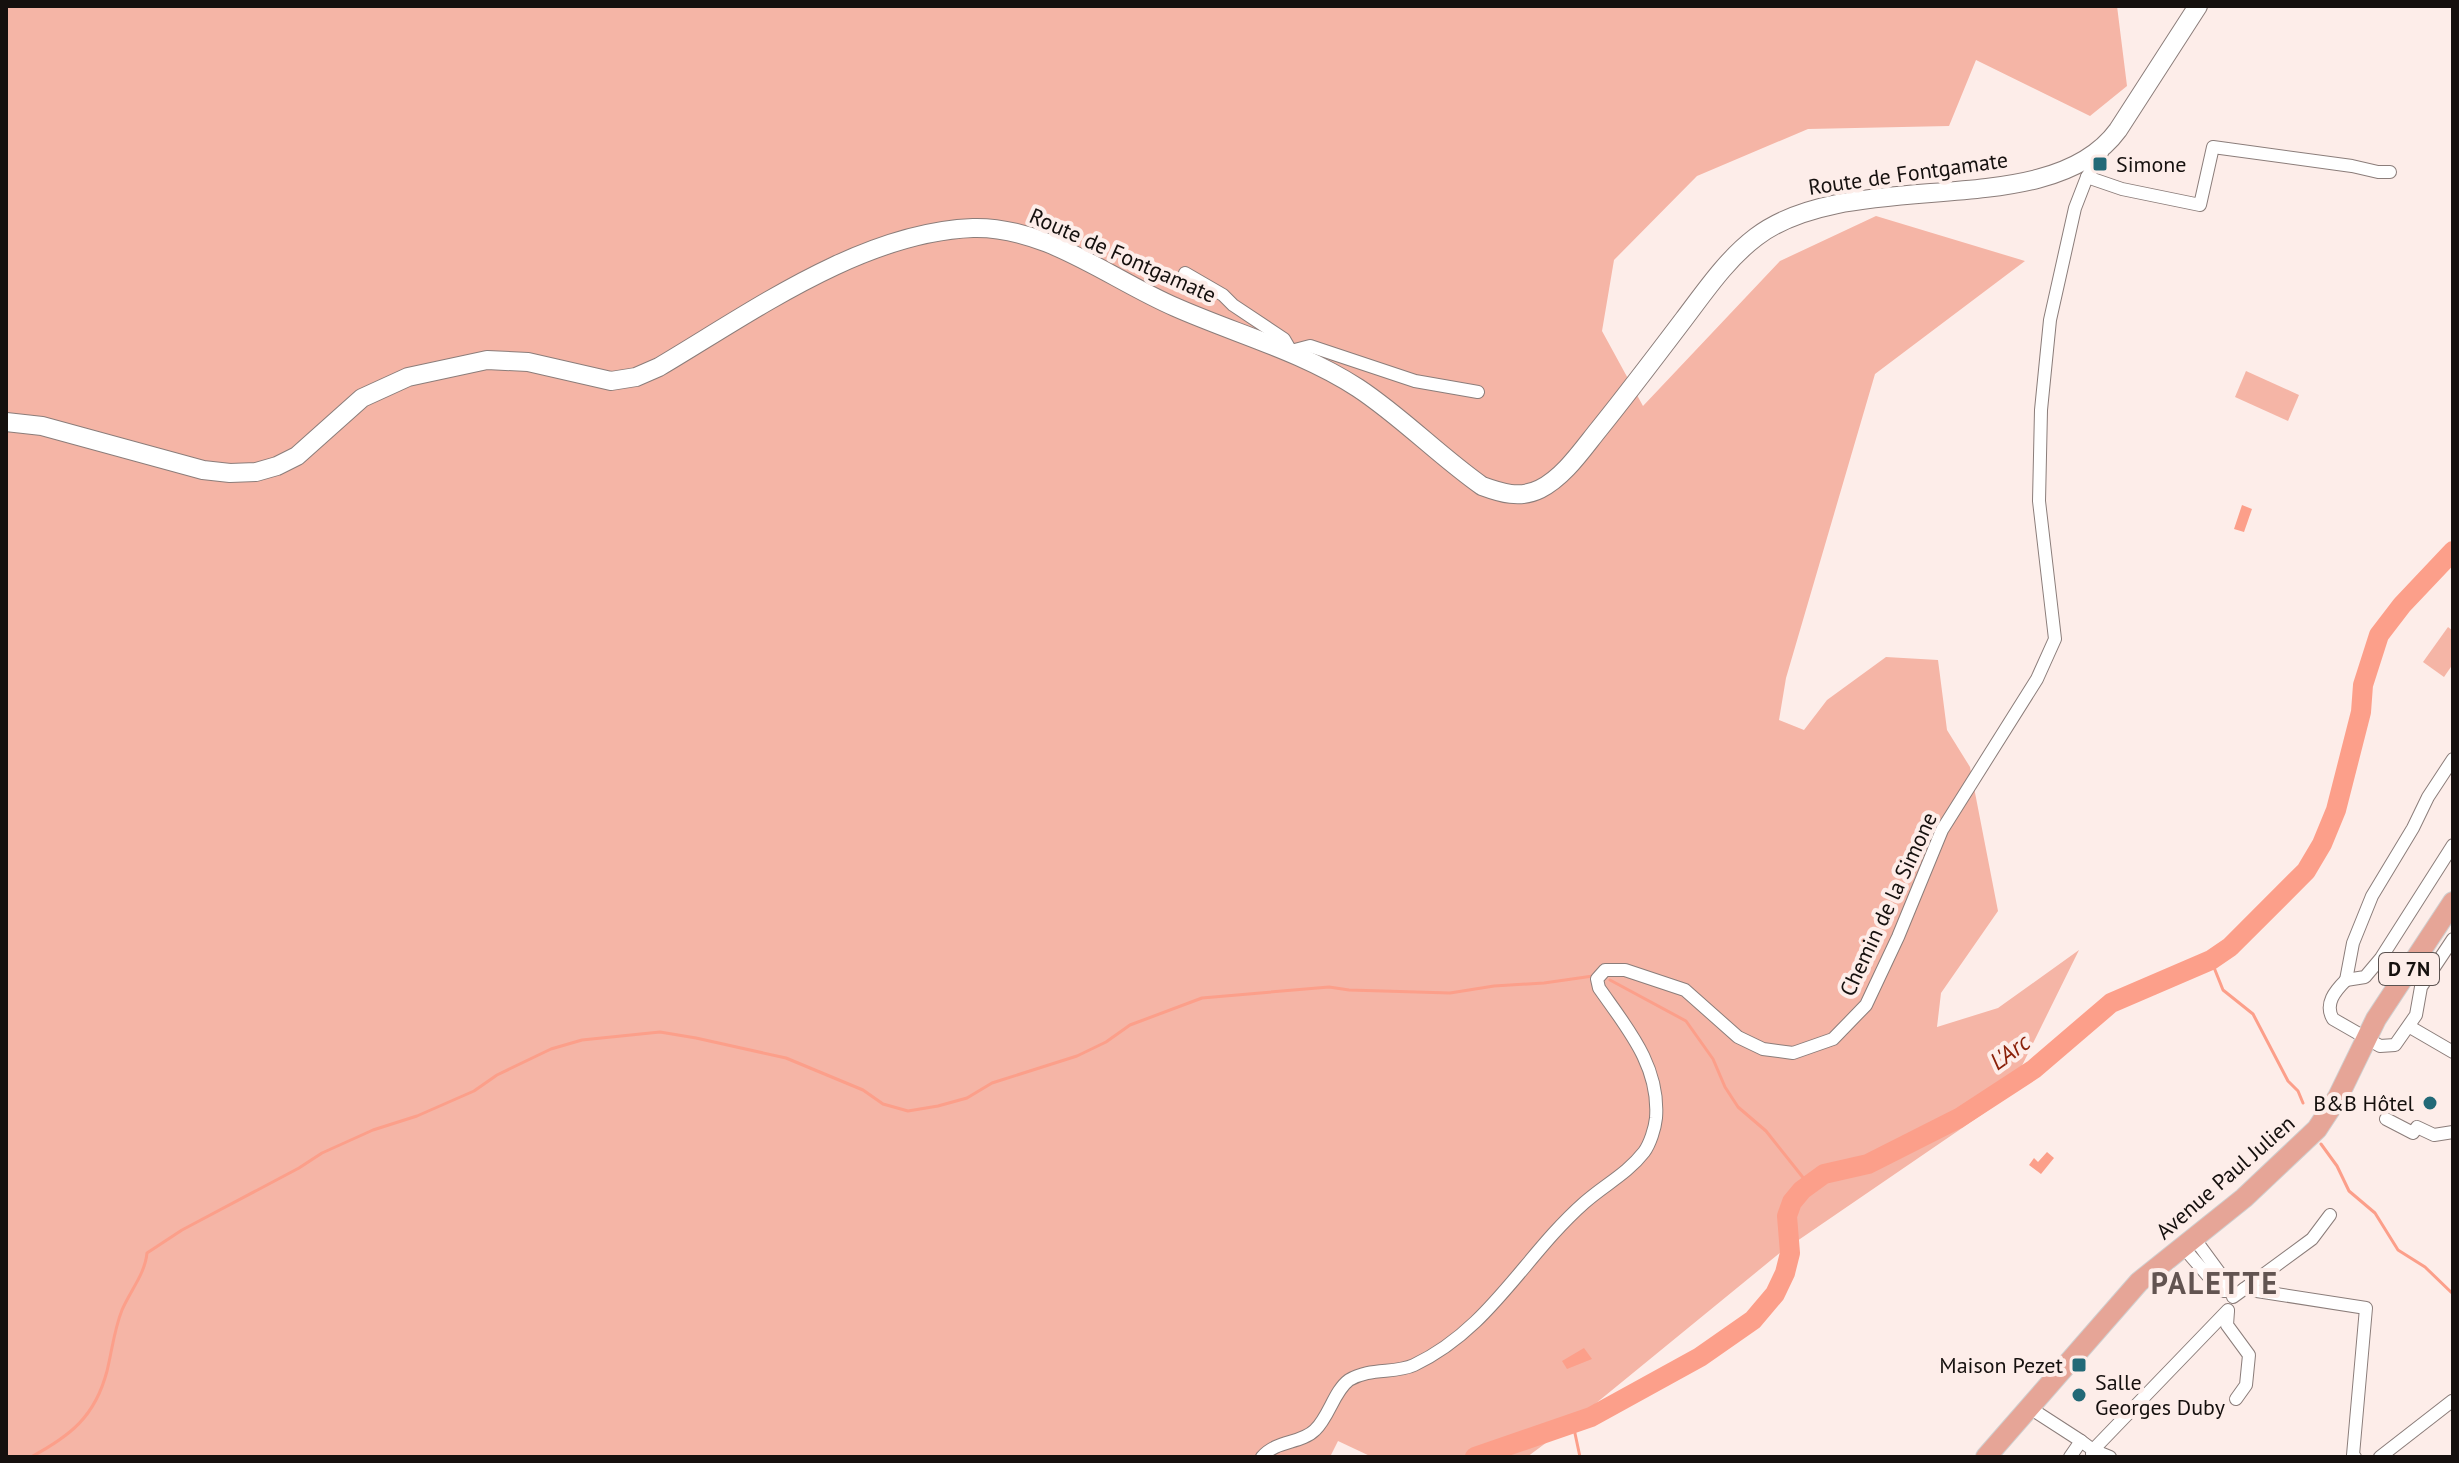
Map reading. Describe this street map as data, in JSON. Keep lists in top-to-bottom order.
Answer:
{
  "streets": {
    "main road": ["D 7N", "Avenue Paul Julien"],
    "street": ["Route de Fontgamate", "Chemin de la Simone"]
  },
  "crossings": [
    ["Route de Fontgamate", "Chemin de la Simone"]
  ],
  "districts": ["PALETTE"],
  "water": ["L'Arc"],
  "places": {
    "transit": ["Simone", "Maison Pezet"],
    "other": ["B&B Hôtel", "Salle Georges Duby"]
  }
}
